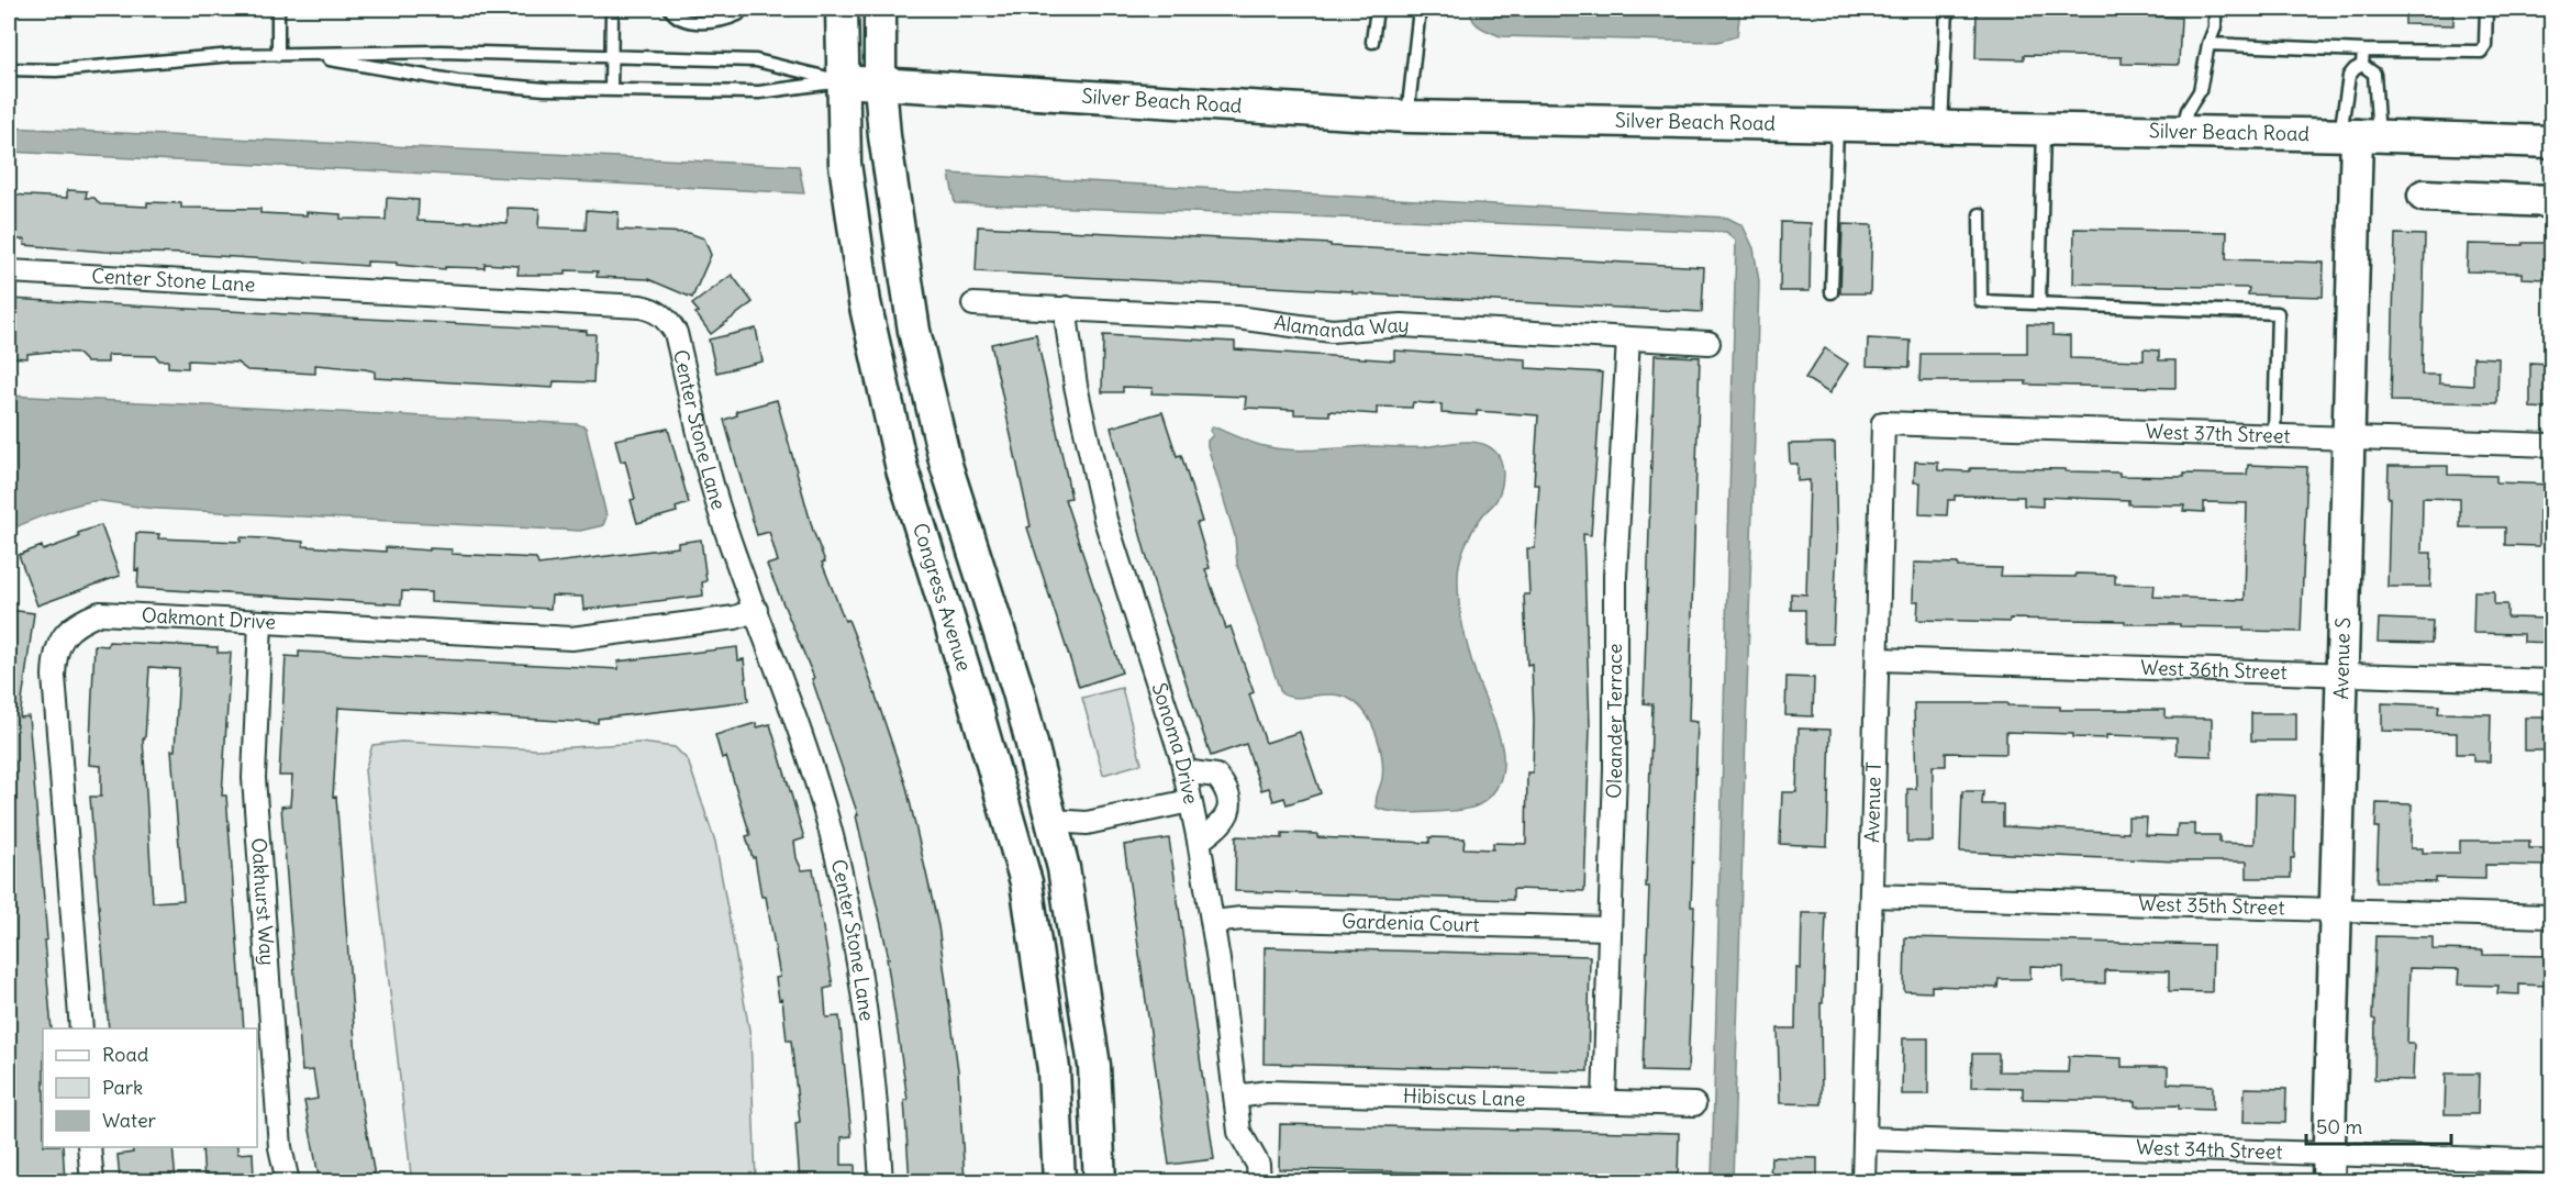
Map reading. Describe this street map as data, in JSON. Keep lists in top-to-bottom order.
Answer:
{
  "streets": {
    "street": [
      "Silver Beach Road",
      "Center Stone Lane",
      "Alamanda Way",
      "West 37th Street",
      "Congress Avenue",
      "Oakmont Drive",
      "Avenue S",
      "West 36th Street",
      "Oleander Terrace",
      "Sonoma Drive",
      "Avenue T",
      "Oakhurst Way",
      "West 35th Street",
      "Gardenia Court",
      "Hibiscus Lane",
      "West 34th Street"
    ]
  },
  "crossings": [
    ["Silver Beach Road", "Congress Avenue"],
    ["Silver Beach Road", "Avenue S"],
    ["Center Stone Lane", "Oakmont Drive"],
    ["Alamanda Way", "Oleander Terrace"],
    ["Alamanda Way", "Sonoma Drive"],
    ["West 37th Street", "Avenue S"],
    ["West 37th Street", "Avenue T"],
    ["Oakmont Drive", "Oakhurst Way"],
    ["Avenue S", "West 36th Street"],
    ["Avenue S", "West 35th Street"],
    ["Avenue S", "West 34th Street"],
    ["West 36th Street", "Avenue T"],
    ["Oleander Terrace", "Gardenia Court"],
    ["Oleander Terrace", "Hibiscus Lane"],
    ["Sonoma Drive", "Gardenia Court"],
    ["Sonoma Drive", "Hibiscus Lane"],
    ["Avenue T", "West 35th Street"],
    ["Avenue T", "West 34th Street"]
  ],
  "legend": ["Road", "Park", "Water"],
  "scale_bar": "50 m"
}
